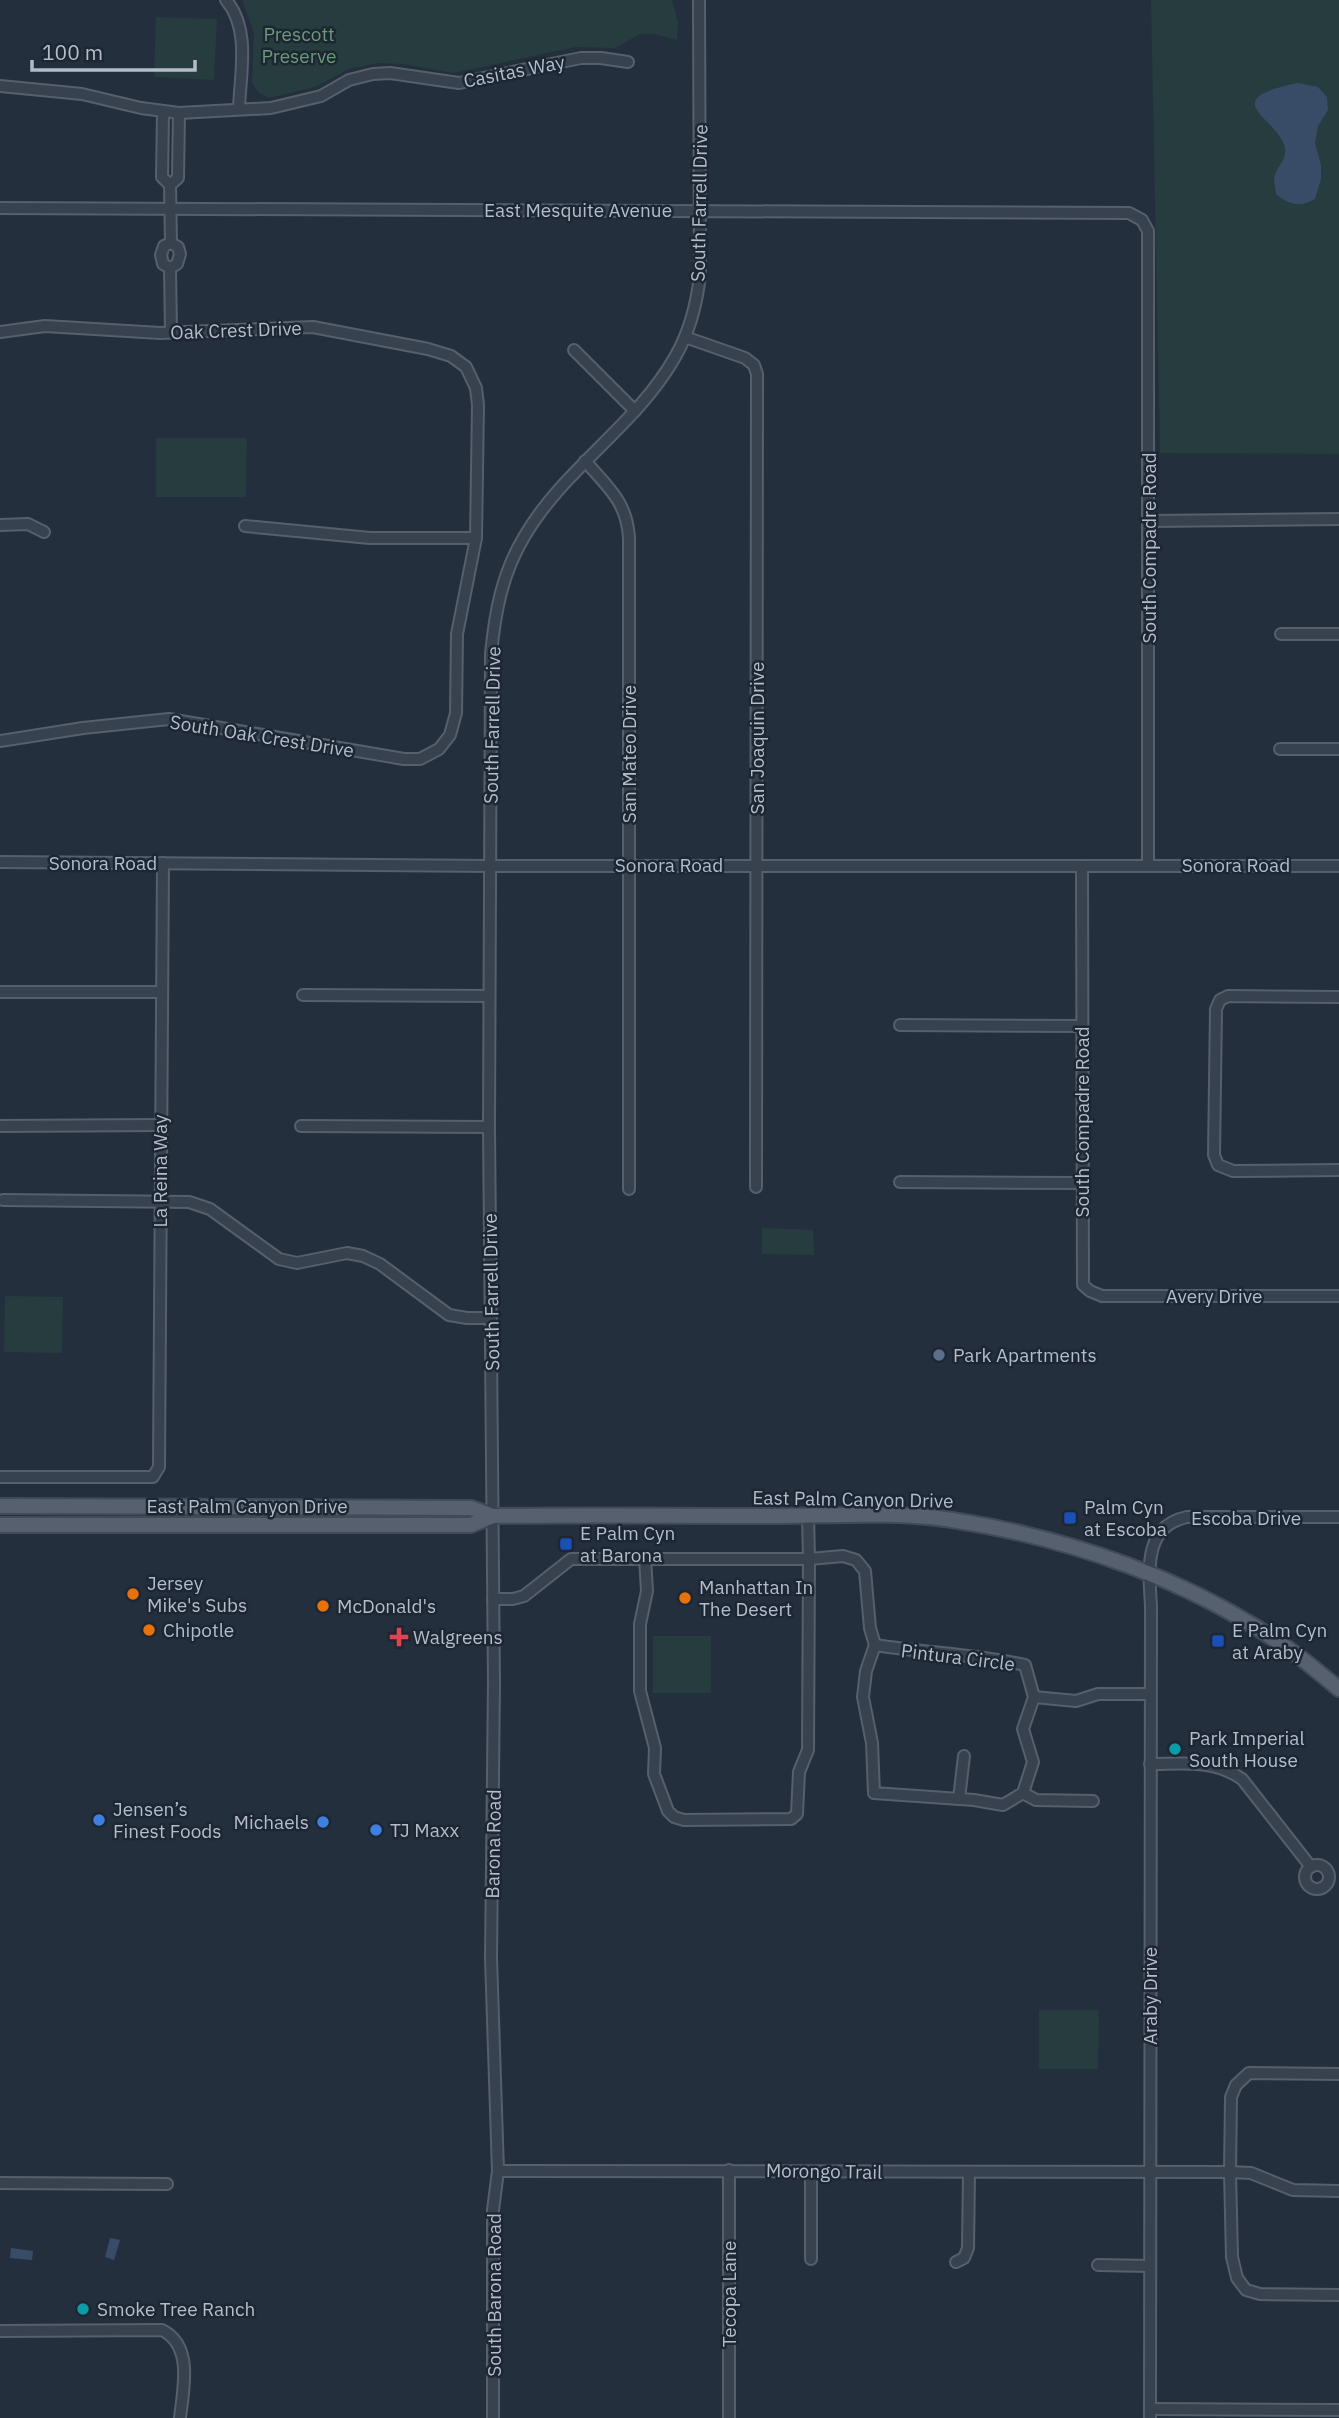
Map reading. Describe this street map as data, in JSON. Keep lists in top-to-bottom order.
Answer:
{
  "streets": {
    "main road": ["East Palm Canyon Drive"],
    "street": [
      "Casitas Way",
      "South Farrell Drive",
      "East Mesquite Avenue",
      "Oak Crest Drive",
      "South Compadre Road",
      "South Oak Crest Drive",
      "San Joaquin Drive",
      "San Mateo Drive",
      "Sonora Road",
      "La Reina Way",
      "Avery Drive",
      "Escoba Drive",
      "Pintura Circle",
      "Barona Road",
      "Araby Drive",
      "Morongo Trail",
      "Tecopa Lane",
      "South Barona Road"
    ]
  },
  "crossings": [
    ["South Farrell Drive", "East Mesquite Avenue"],
    ["South Farrell Drive", "San Joaquin Drive"],
    ["South Farrell Drive", "San Mateo Drive"],
    ["South Farrell Drive", "Sonora Road"],
    ["South Farrell Drive", "East Palm Canyon Drive"],
    ["South Farrell Drive", "Barona Road"],
    ["East Mesquite Avenue", "South Compadre Road"],
    ["Oak Crest Drive", "South Oak Crest Drive"],
    ["South Compadre Road", "Sonora Road"],
    ["South Compadre Road", "Avery Drive"],
    ["San Joaquin Drive", "Sonora Road"],
    ["San Mateo Drive", "Sonora Road"],
    ["Sonora Road", "La Reina Way"],
    ["East Palm Canyon Drive", "Escoba Drive"],
    ["East Palm Canyon Drive", "Barona Road"],
    ["East Palm Canyon Drive", "Araby Drive"],
    ["Escoba Drive", "Araby Drive"],
    ["Pintura Circle", "Barona Road"],
    ["Barona Road", "Morongo Trail"],
    ["Barona Road", "South Barona Road"],
    ["Araby Drive", "Morongo Trail"],
    ["Morongo Trail", "Tecopa Lane"],
    ["Morongo Trail", "South Barona Road"]
  ],
  "parks": ["Prescott Preserve"],
  "places": {
    "other": [
      "Park Apartments",
      "Jersey Mike's Subs",
      "Manhattan In The Desert",
      "McDonald's",
      "Chipotle",
      "Park Imperial South House",
      "Jensen’s Finest Foods",
      "Michaels",
      "TJ Maxx",
      "Smoke Tree Ranch"
    ],
    "transit": ["Palm Cyn at Escoba", "E Palm Cyn at Barona", "E Palm Cyn at Araby"],
    "health": ["Walgreens"]
  },
  "scale_bar": "100 m"
}
